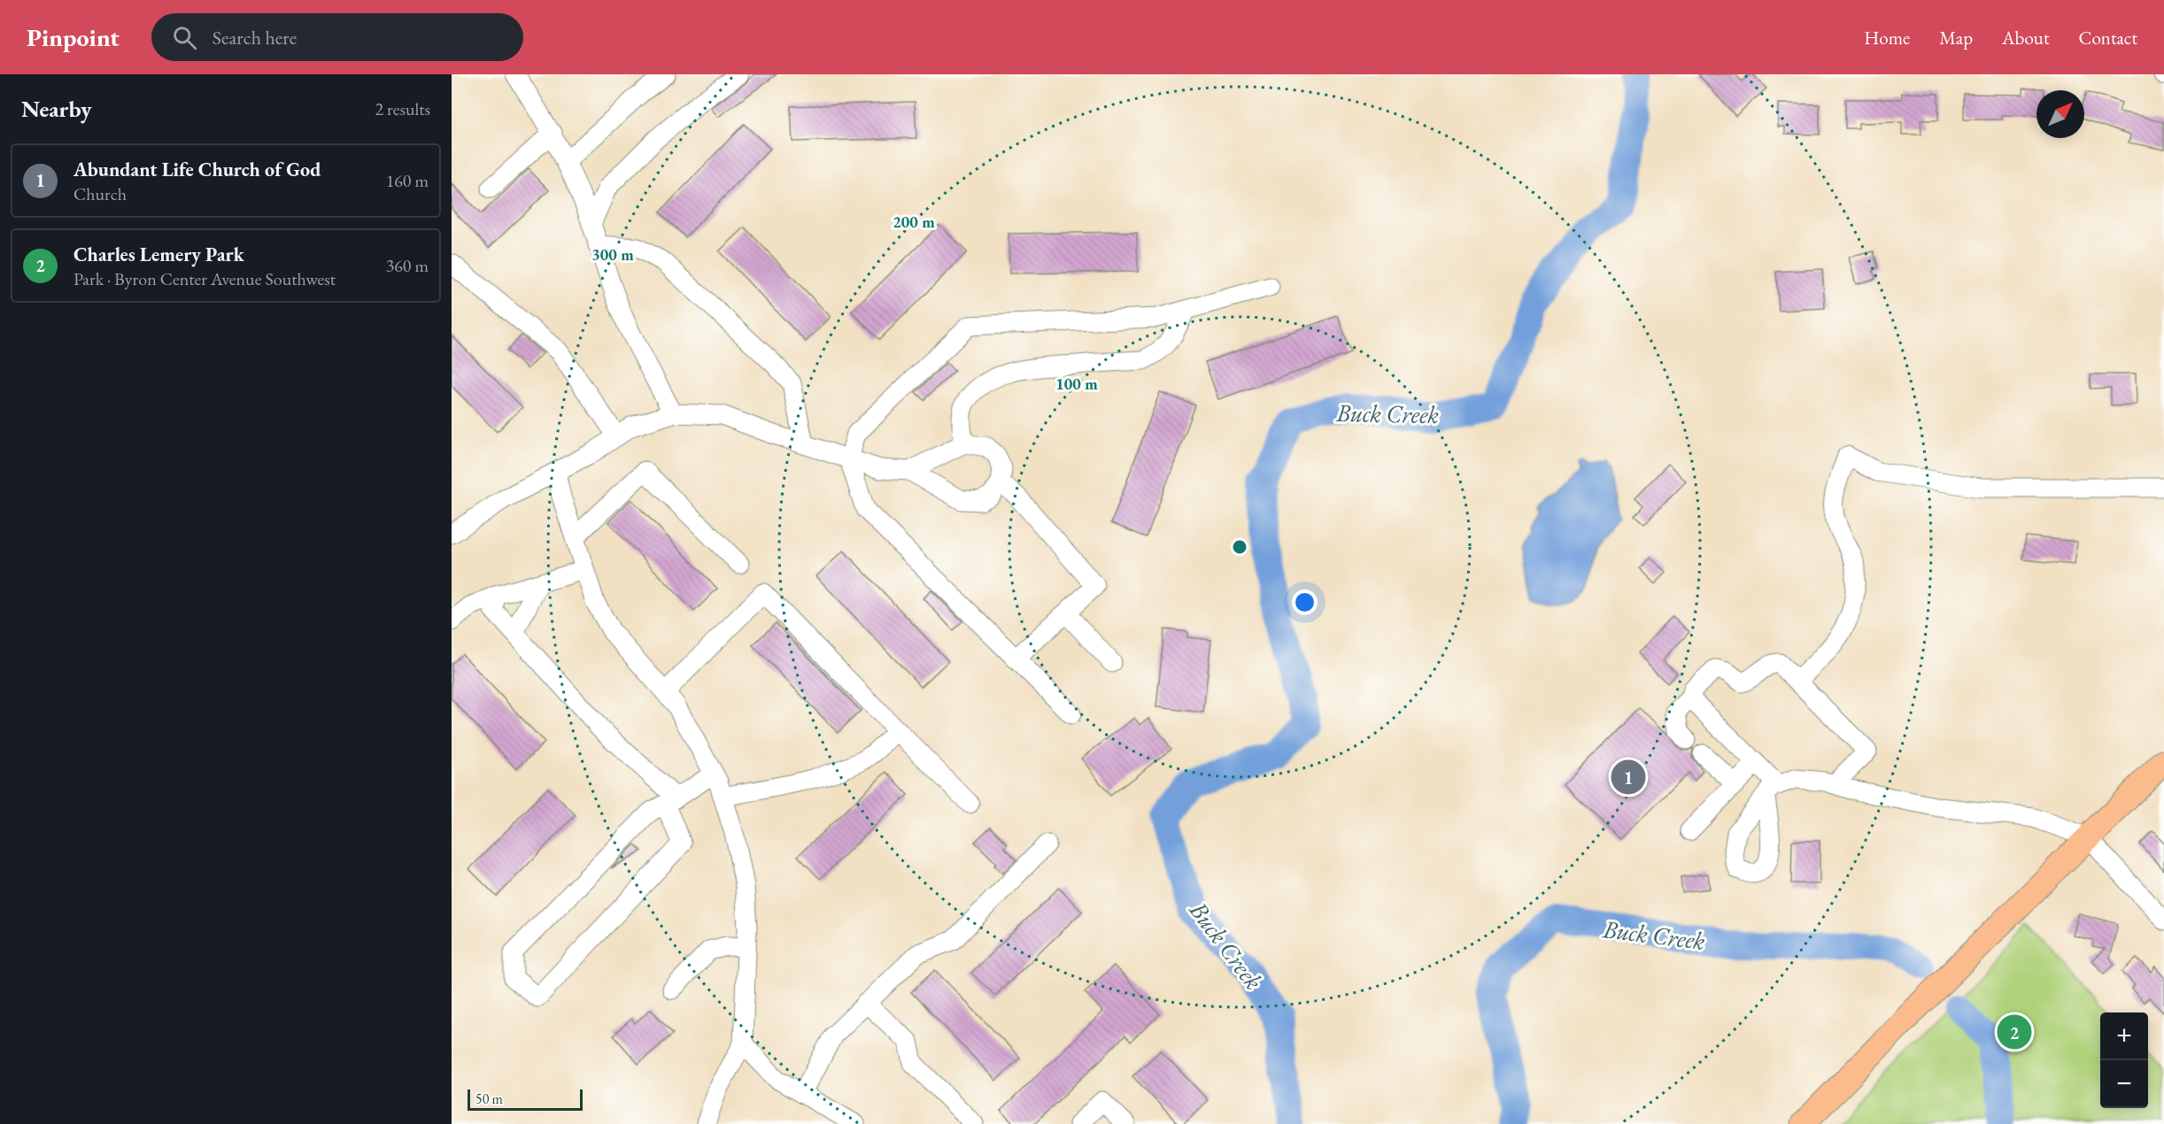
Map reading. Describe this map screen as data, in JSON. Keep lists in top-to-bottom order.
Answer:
{
  "water": ["Buck Creek"],
  "scale_bar": "50 m",
  "north": "top right",
  "page": {
    "header": "Pinpoint",
    "search": "Search here",
    "nav": [
      "Home",
      "Map",
      "About",
      "Contact"
    ],
    "heading": ["Nearby", "2 results"],
    "list": [
      {
        "mark": "1",
        "name": "Abundant Life Church of God",
        "note": "Church",
        "value": "160 m"
      },
      {
        "mark": "2",
        "name": "Charles Lemery Park",
        "note": "Park · Byron Center Avenue Southwest",
        "value": "360 m"
      }
    ],
    "pins": ["1", "2"],
    "map_buttons": ["+", "−"],
    "scale": "50 m"
  },
  "rings": ["200 m", "300 m", "100 m"]
}
